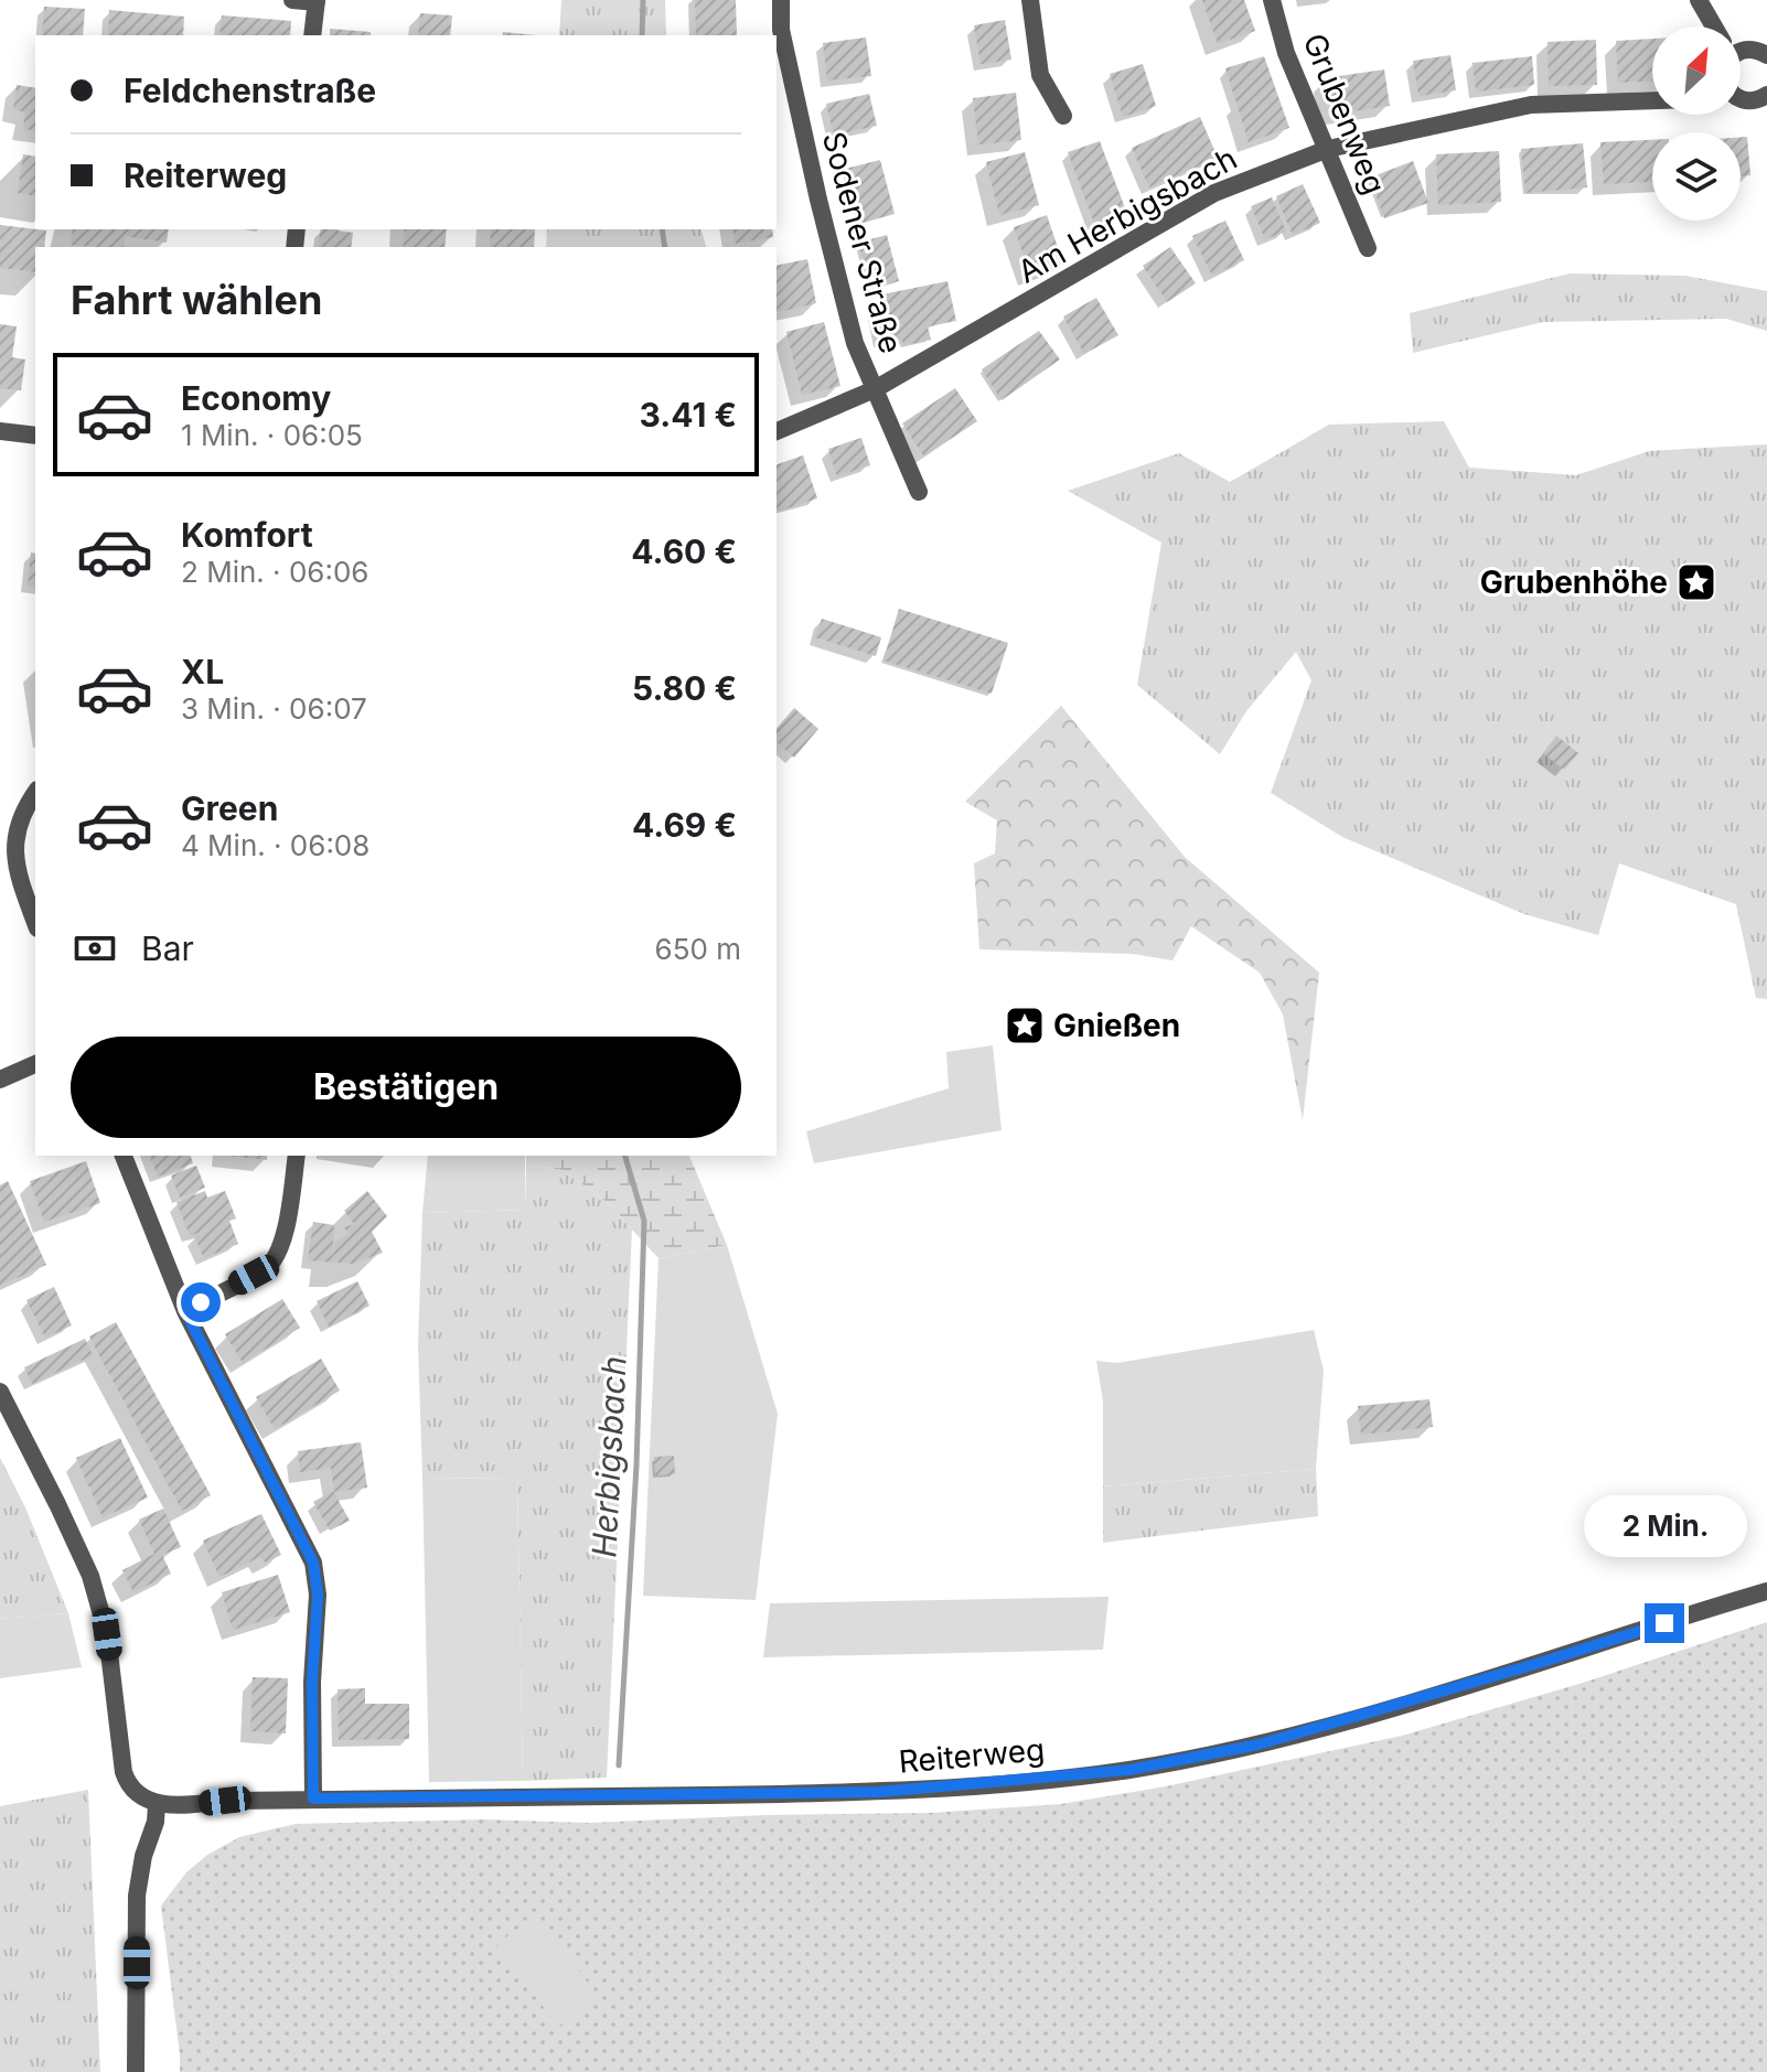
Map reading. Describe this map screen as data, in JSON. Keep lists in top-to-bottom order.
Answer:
{
  "streets": {
    "street": [
      "Grubenweg",
      "Am Herbigsbach",
      "Sodener Straße",
      "Reiterweg"
    ]
  },
  "crossings": [
    ["Grubenweg", "Am Herbigsbach"],
    ["Am Herbigsbach", "Sodener Straße"]
  ],
  "water": ["Herbigsbach"],
  "places": {
    "place": ["Grubenhöhe", "Gnießen"]
  },
  "north": "top right",
  "page": {
    "banner": ["Feldchenstraße", "Reiterweg"],
    "heading": "Fahrt wählen",
    "list": [
      {
        "name": "Economy",
        "note": "1 Min. · 06:05",
        "value": "3.41 €"
      },
      {
        "name": "Komfort",
        "note": "2 Min. · 06:06",
        "value": "4.60 €"
      },
      {
        "name": "XL",
        "note": "3 Min. · 06:07",
        "value": "5.80 €"
      },
      {
        "name": "Green",
        "note": "4 Min. · 06:08",
        "value": "4.69 €"
      }
    ],
    "pay": ["Bar", "650 m"],
    "buttons": "Bestätigen",
    "bubble": "2 Min."
  }
}
